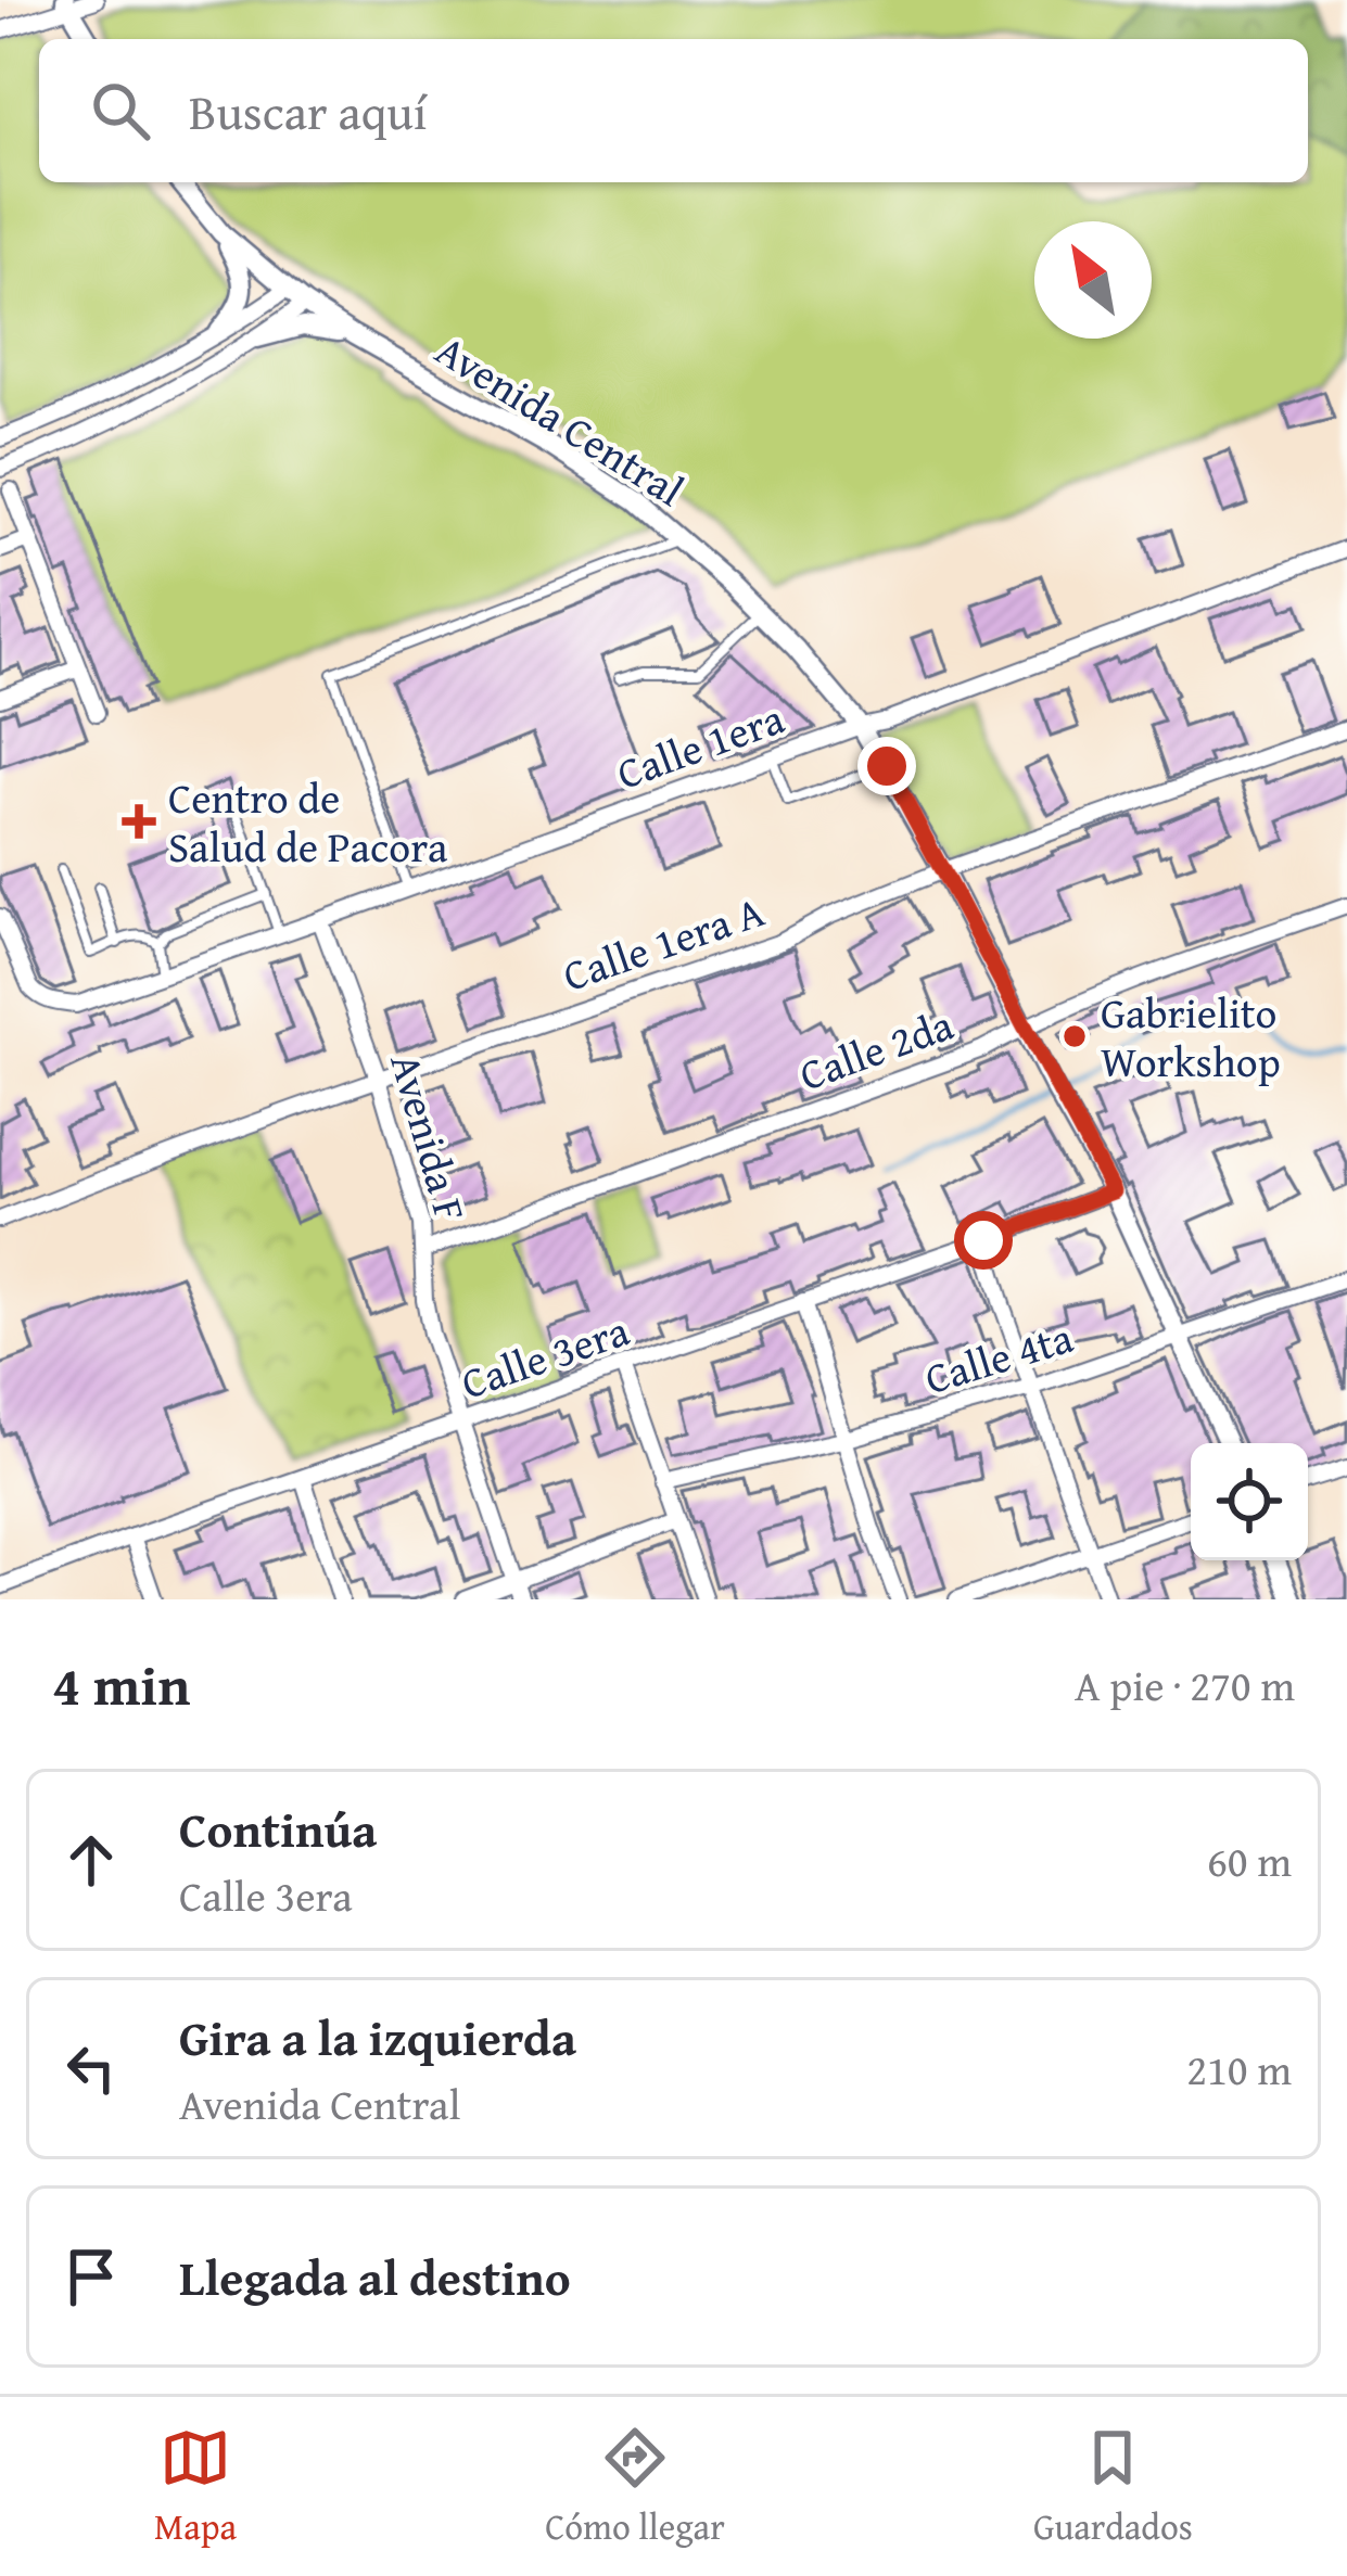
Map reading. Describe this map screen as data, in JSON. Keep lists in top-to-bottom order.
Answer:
{
  "streets": {
    "street": [
      "Avenida Central",
      "Calle 1era",
      "Calle 1era A",
      "Calle 2da",
      "Avenida F",
      "Calle 3era",
      "Calle 4ta"
    ]
  },
  "crossings": [
    ["Avenida Central", "Calle 1era"],
    ["Avenida Central", "Calle 1era A"],
    ["Avenida Central", "Calle 2da"],
    ["Avenida Central", "Calle 3era"],
    ["Avenida Central", "Calle 4ta"],
    ["Calle 1era", "Avenida F"],
    ["Calle 1era A", "Avenida F"],
    ["Calle 2da", "Avenida F"],
    ["Avenida F", "Calle 3era"]
  ],
  "places": {
    "health": ["Centro de Salud de Pacora"],
    "other": ["Gabrielito Workshop"]
  },
  "north": "top left",
  "page": {
    "search": "Buscar aquí",
    "heading": ["4 min", "A pie · 270 m"],
    "list": [
      ["Continúa", "Calle 3era", "60 m"],
      ["Gira a la izquierda", "Avenida Central", "210 m"],
      "Llegada al destino"
    ],
    "nav": ["Mapa", "Cómo llegar", "Guardados"]
  }
}
